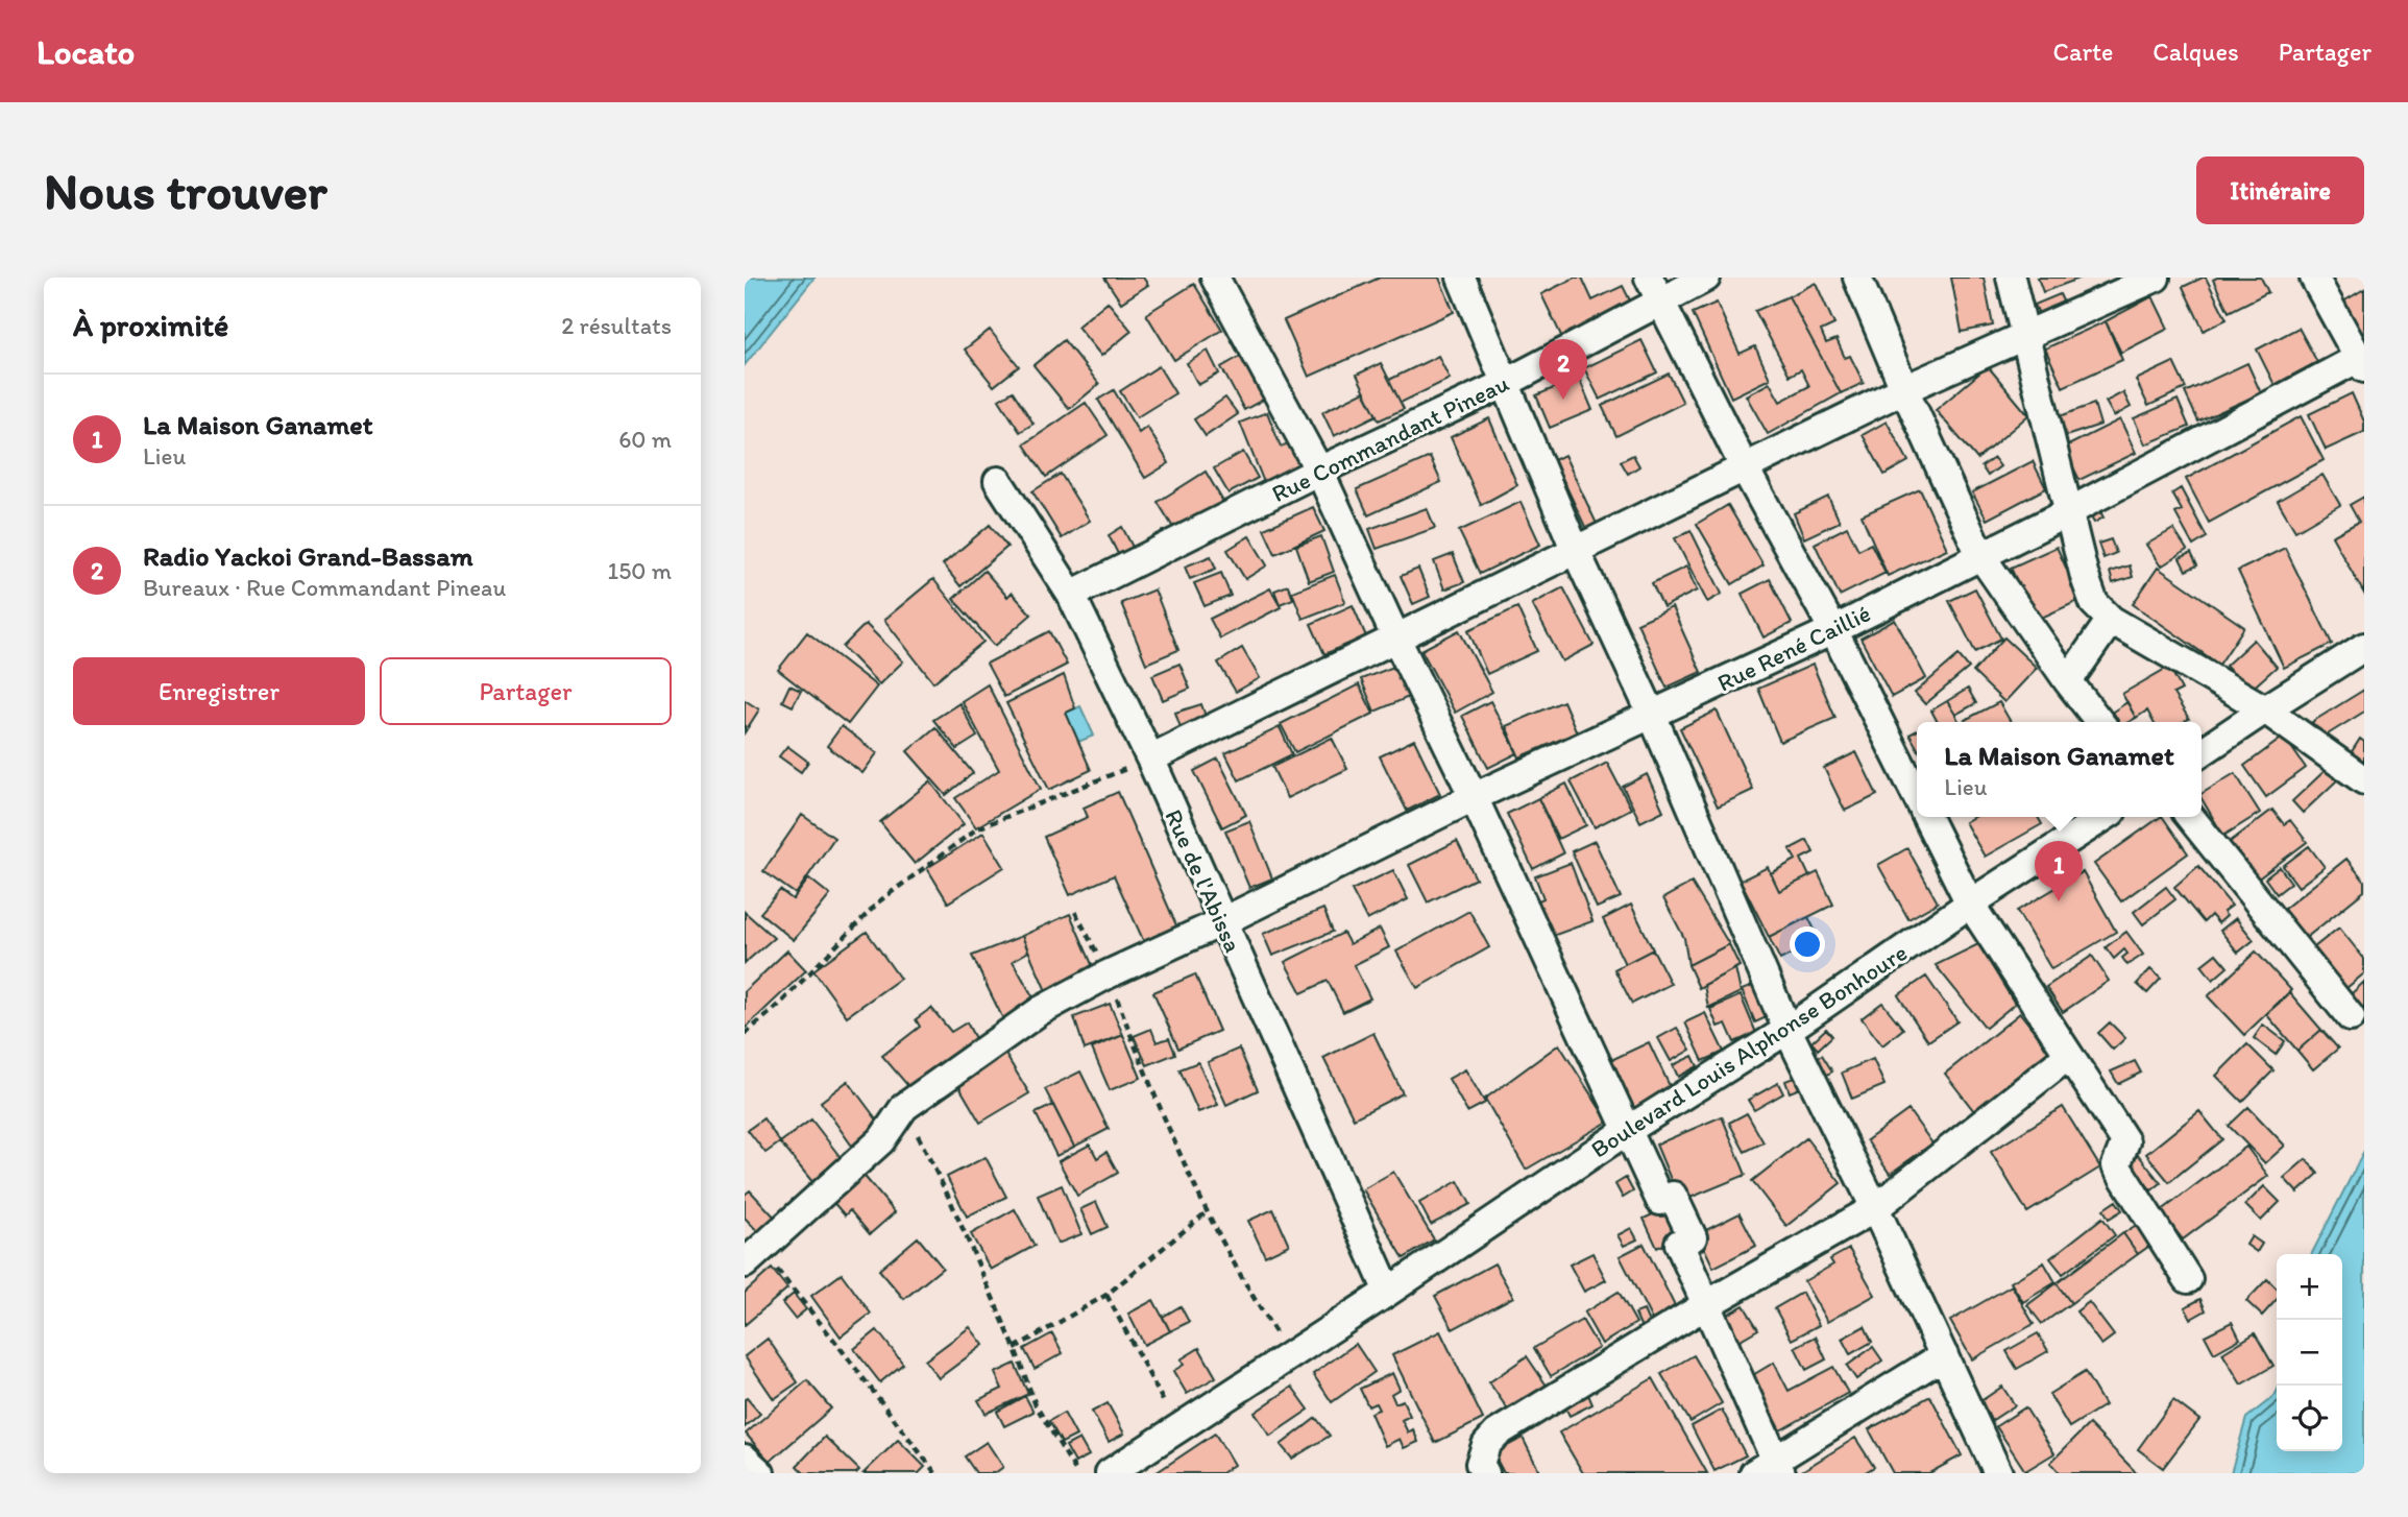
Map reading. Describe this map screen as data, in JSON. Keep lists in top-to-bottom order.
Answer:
{
  "streets": {
    "street": [
      "Rue Commandant Pineau",
      "Rue René Caillié",
      "Rue de l'Abissa",
      "Boulevard Louis Alphonse Bonhoure"
    ]
  },
  "crossings": [
    ["Rue Commandant Pineau", "Rue de l'Abissa"],
    ["Rue René Caillié", "Rue de l'Abissa"],
    ["Rue de l'Abissa", "Boulevard Louis Alphonse Bonhoure"]
  ],
  "page": {
    "header": "Locato",
    "nav": ["Carte", "Calques", "Partager"],
    "buttons": [
      "Itinéraire",
      ["Enregistrer", "Partager"]
    ],
    "title": "Nous trouver",
    "heading": ["À proximité", "2 résultats"],
    "pins": ["2", "1"],
    "list": [
      {
        "mark": "1",
        "name": "La Maison Ganamet",
        "note": "Lieu",
        "value": "60 m"
      },
      {
        "mark": "2",
        "name": "Radio Yackoi Grand-Bassam",
        "note": "Bureaux · Rue Commandant Pineau",
        "value": "150 m"
      }
    ],
    "popup": ["La Maison Ganamet", "Lieu"],
    "map_buttons": ["+", "−"]
  }
}
